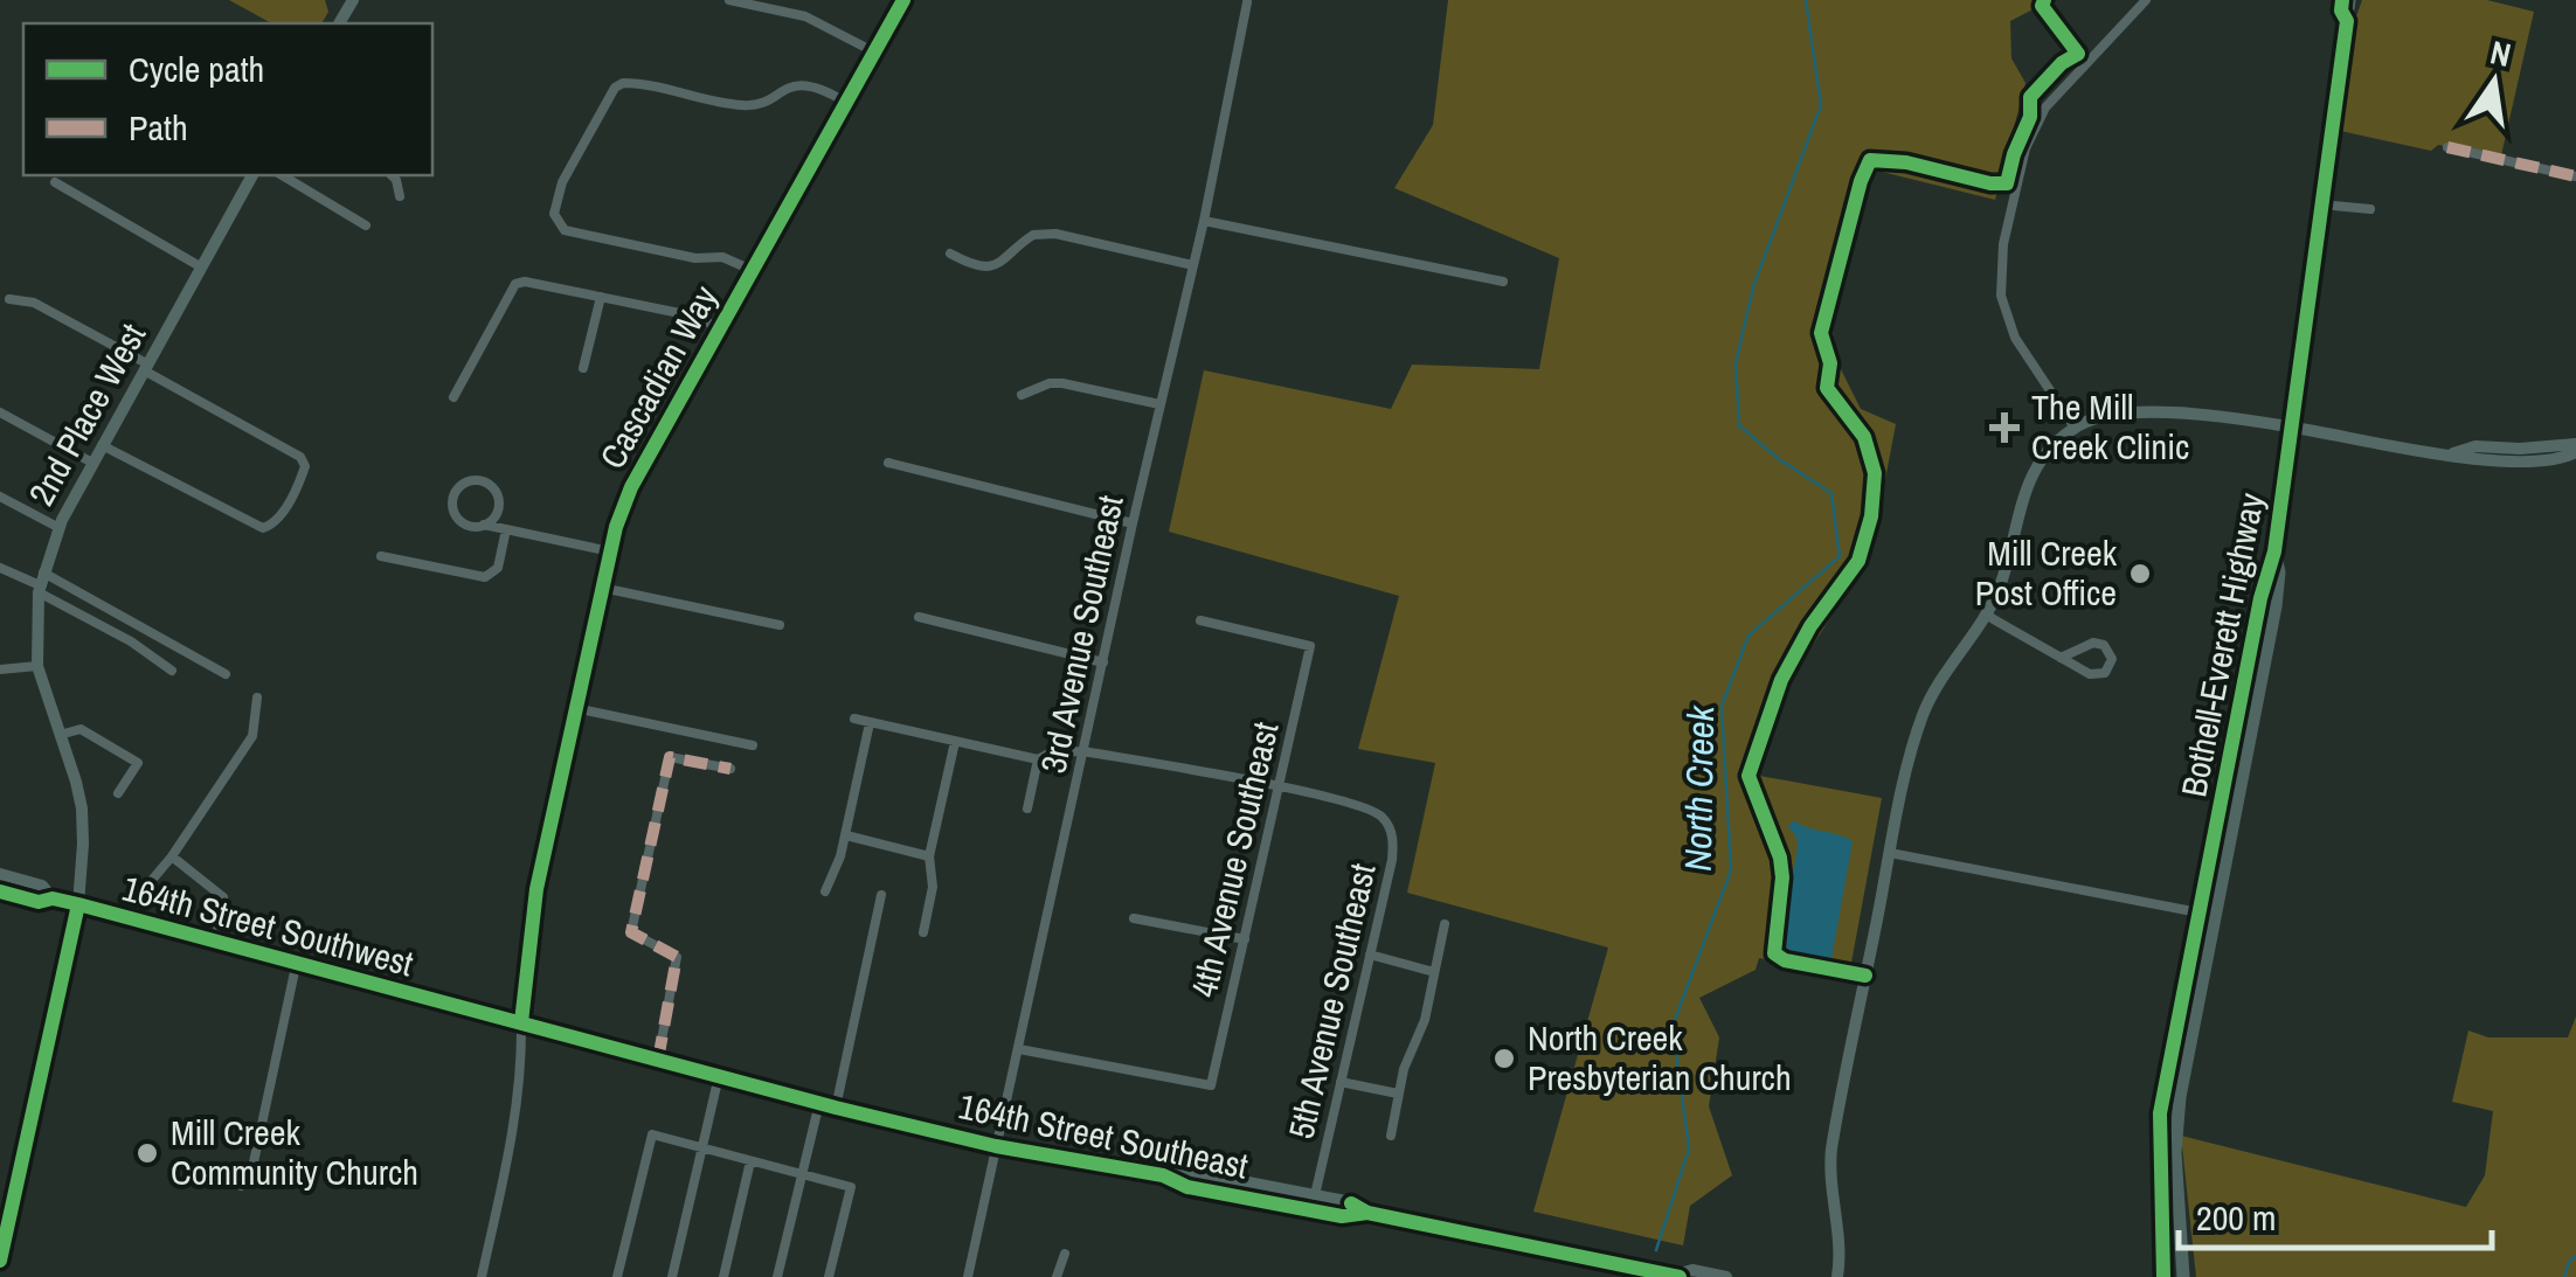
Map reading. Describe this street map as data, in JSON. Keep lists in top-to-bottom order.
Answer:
{
  "streets": {
    "main road": ["Bothell-Everett Highway"],
    "street": [
      "Cascadian Way",
      "2nd Place West",
      "3rd Avenue Southeast",
      "4th Avenue Southeast",
      "164th Street Southwest",
      "5th Avenue Southeast",
      "164th Street Southeast"
    ]
  },
  "crossings": [
    ["Cascadian Way", "164th Street Southwest"],
    ["Cascadian Way", "164th Street Southeast"],
    ["2nd Place West", "164th Street Southwest"],
    ["3rd Avenue Southeast", "4th Avenue Southeast"],
    ["3rd Avenue Southeast", "164th Street Southeast"],
    ["4th Avenue Southeast", "5th Avenue Southeast"],
    ["164th Street Southwest", "164th Street Southeast"],
    ["5th Avenue Southeast", "164th Street Southeast"]
  ],
  "water": ["North Creek"],
  "places": {
    "health": ["The Mill Creek Clinic"],
    "other": ["Mill Creek Post Office", "North Creek Presbyterian Church", "Mill Creek Community Church"]
  },
  "legend": ["Cycle path", "Path"],
  "scale_bar": "200 m",
  "north": "top"
}
